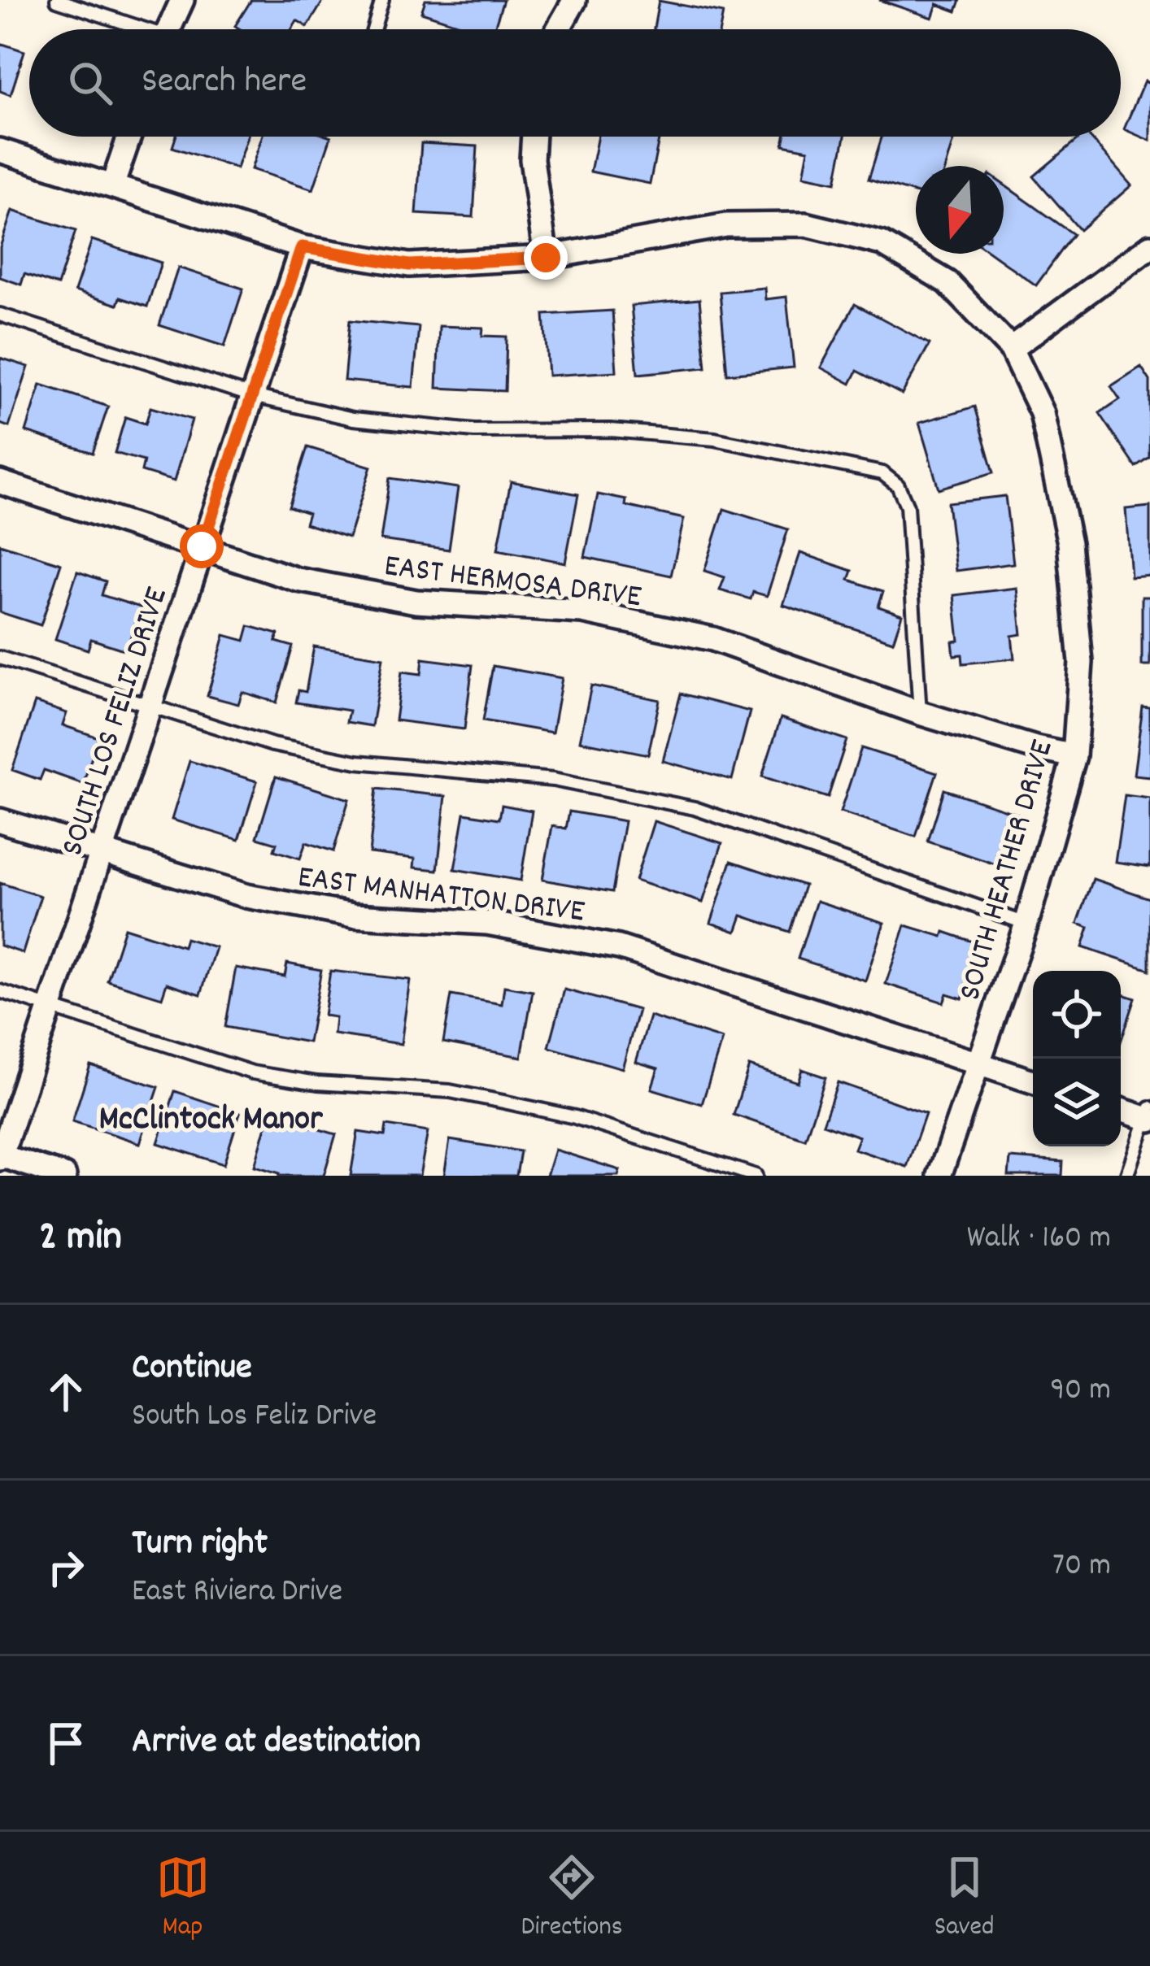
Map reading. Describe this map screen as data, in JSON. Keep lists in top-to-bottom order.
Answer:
{
  "streets": {
    "street": [
      "EAST HERMOSA DRIVE",
      "SOUTH LOS FELIZ DRIVE",
      "SOUTH HEATHER DRIVE",
      "EAST MANHATTON DRIVE"
    ]
  },
  "crossings": [
    ["EAST HERMOSA DRIVE", "SOUTH LOS FELIZ DRIVE"],
    ["EAST HERMOSA DRIVE", "SOUTH HEATHER DRIVE"],
    ["SOUTH LOS FELIZ DRIVE", "SOUTH HEATHER DRIVE"],
    ["SOUTH LOS FELIZ DRIVE", "EAST MANHATTON DRIVE"],
    ["SOUTH HEATHER DRIVE", "EAST MANHATTON DRIVE"]
  ],
  "districts": ["McClintock Manor"],
  "north": "bottom",
  "page": {
    "search": "Search here",
    "heading": ["2 min", "Walk · 160 m"],
    "list": [
      ["Continue", "South Los Feliz Drive", "90 m"],
      ["Turn right", "East Riviera Drive", "70 m"],
      "Arrive at destination"
    ],
    "nav": ["Map", "Directions", "Saved"]
  }
}
